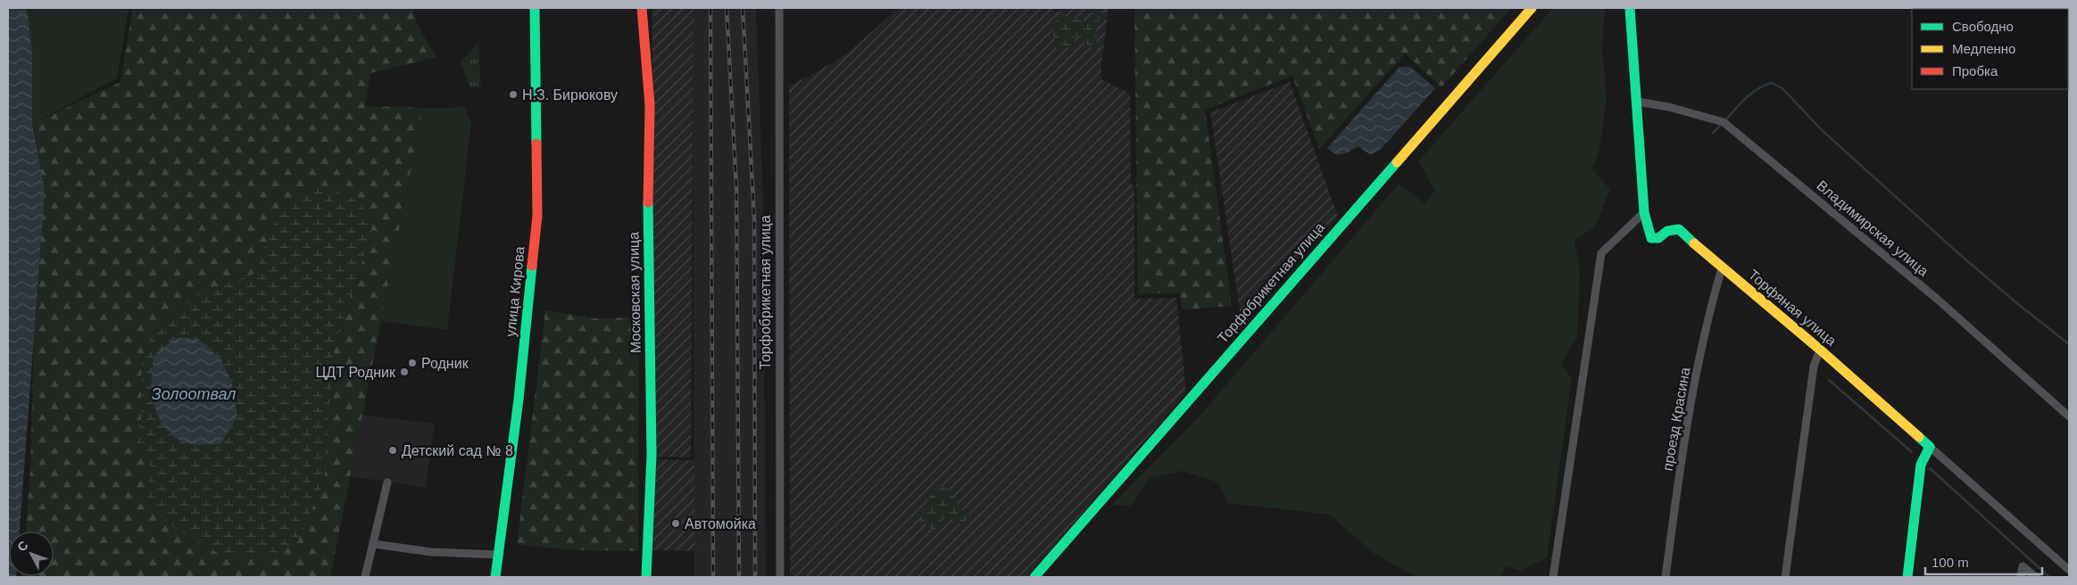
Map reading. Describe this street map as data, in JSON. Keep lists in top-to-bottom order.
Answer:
{
  "streets": {
    "street": [
      "Владимирская улица",
      "Торфобрикетная улица",
      "улица Кирова",
      "Московская улица",
      "Торфяная улица",
      "проезд Красина"
    ]
  },
  "crossings": [
    ["Торфяная улица", "проезд Красина"]
  ],
  "water": ["Золоотвал"],
  "places": [
    "Н.З. Бирюкову",
    "Родник",
    "ЦДТ Родник",
    "Детский сад № 8",
    "Автомойка"
  ],
  "legend": ["Свободно", "Медленно", "Пробка"],
  "scale_bar": "100 m",
  "north": "top left"
}
